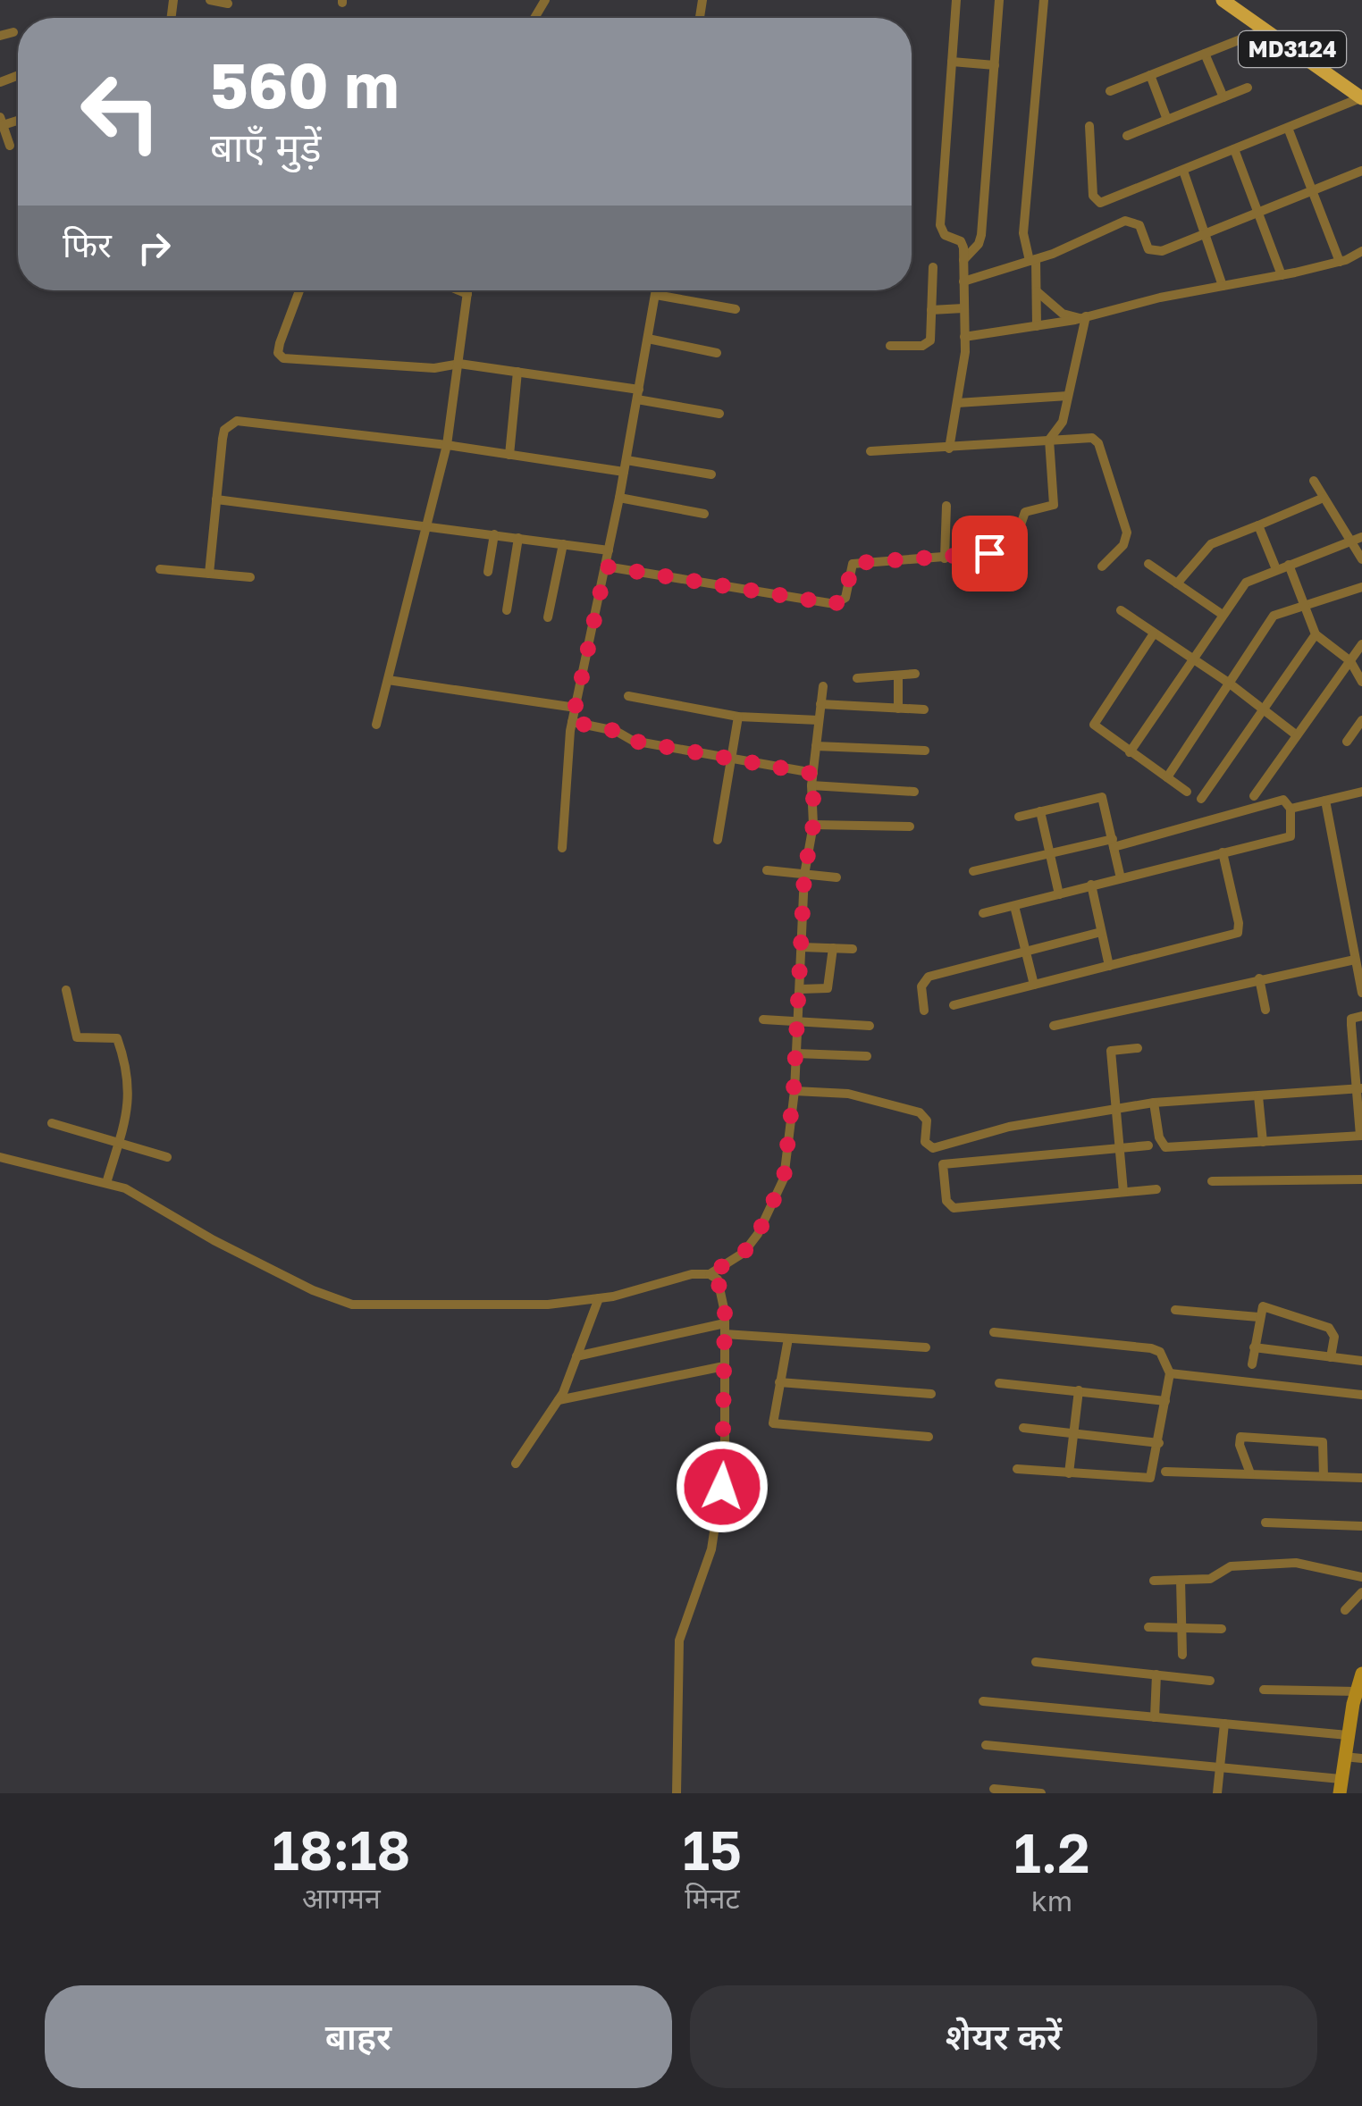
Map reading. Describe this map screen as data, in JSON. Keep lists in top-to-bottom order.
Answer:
{
  "streets": {
    "main road": ["MD3124"]
  },
  "page": {
    "turn": ["560 m", "बाएँ मुड़ें"],
    "then": "फिर",
    "eta": [
      "18:18",
      "आगमन",
      "15",
      "मिनट",
      "1.2",
      "km"
    ],
    "buttons": ["बाहर", "शेयर करें"]
  }
}
